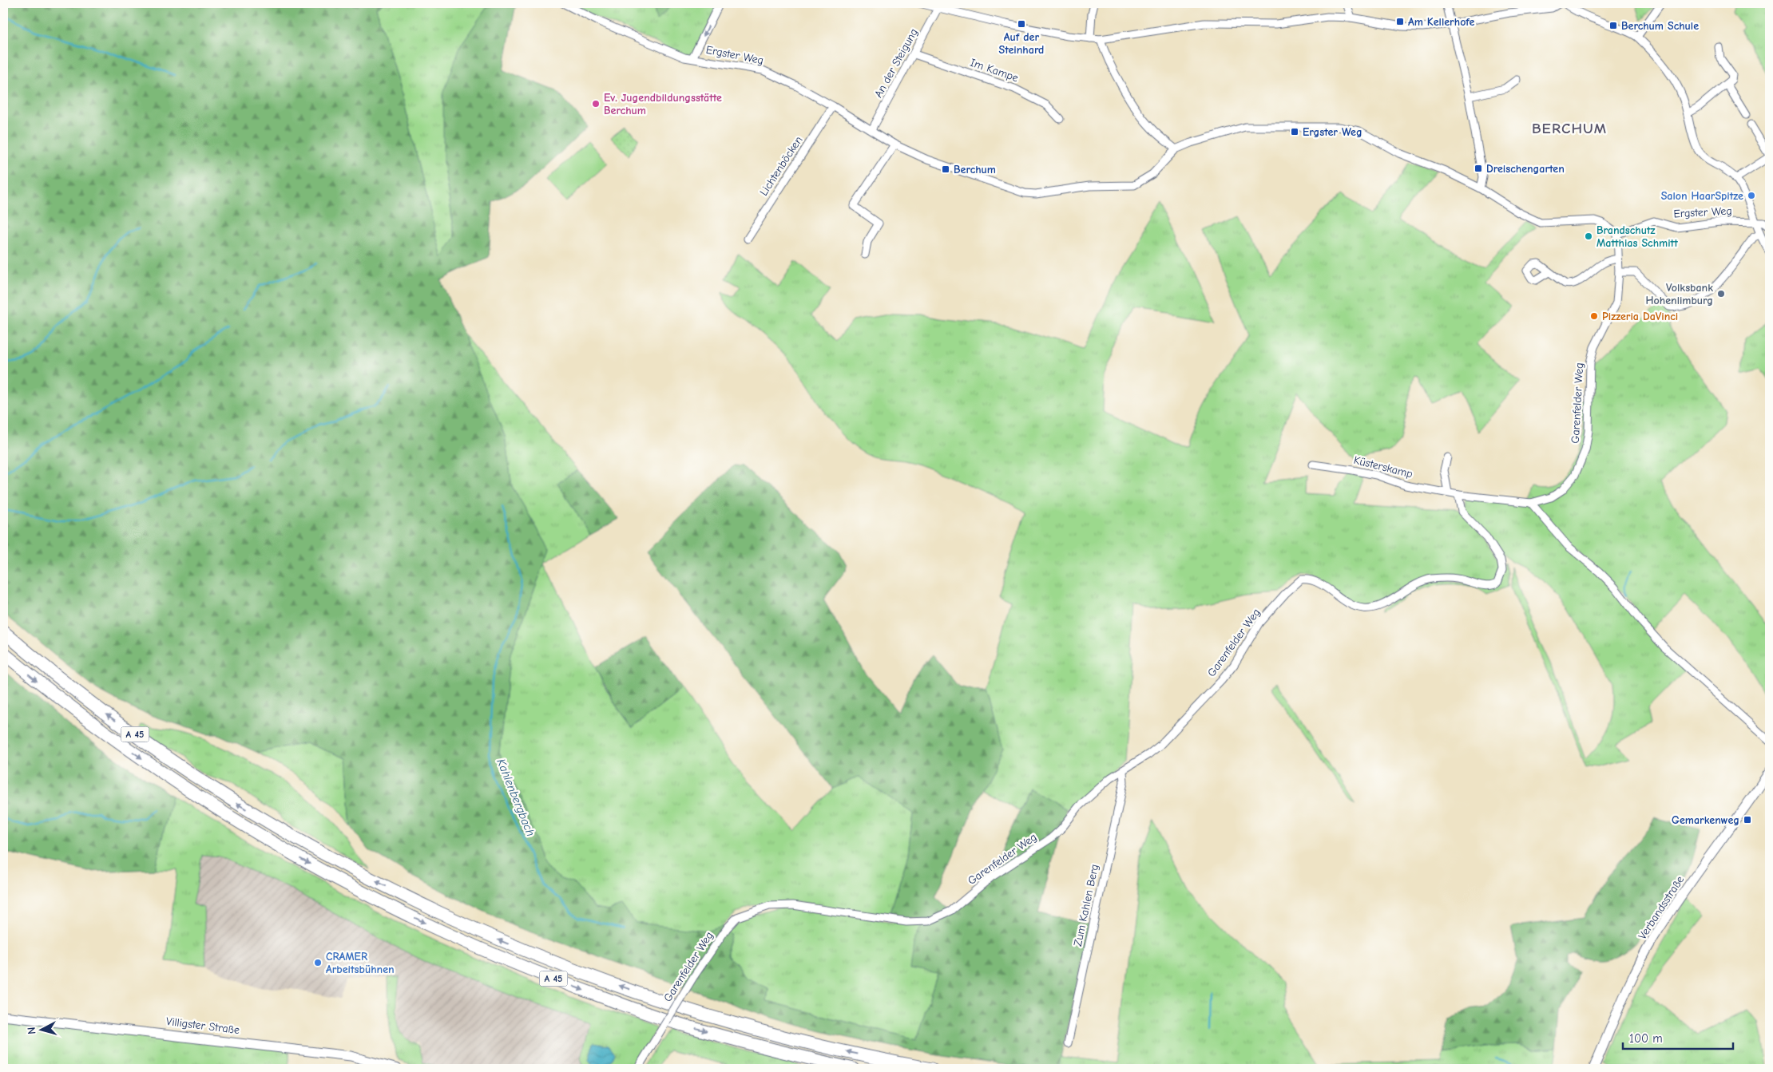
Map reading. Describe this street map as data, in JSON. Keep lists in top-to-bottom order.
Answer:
{
  "streets": {
    "highway": ["A 45"],
    "main road": ["Verbandsstraße", "Villigster Straße"],
    "street": [
      "Ergster Weg",
      "An der Steigung",
      "Im Kampe",
      "Lichtenböcken",
      "Garenfelder Weg",
      "Küsterskamp",
      "Zum Kahlen Berg"
    ]
  },
  "crossings": [
    ["Ergster Weg", "An der Steigung"],
    ["Ergster Weg", "Lichtenböcken"],
    ["Ergster Weg", "Garenfelder Weg"],
    ["An der Steigung", "Im Kampe"],
    ["Garenfelder Weg", "Küsterskamp"],
    ["Garenfelder Weg", "Zum Kahlen Berg"]
  ],
  "districts": ["BERCHUM"],
  "water": ["Kahlenbergbach"],
  "places": {
    "transit": [
      "Am Kellerhofe",
      "Auf der Steinhard",
      "Berchum Schule",
      "Ergster Weg",
      "Dreischengarten",
      "Berchum",
      "Gemarkenweg"
    ],
    "other": [
      "Ev. Jugendbildungsstätte Berchum",
      "Salon HaarSpitze",
      "Brandschutz Matthias Schmitt",
      "Volksbank Hohenlimburg",
      "Pizzeria DaVinci",
      "CRAMER Arbeitsbühnen"
    ]
  },
  "scale_bar": "100 m",
  "north": "left"
}
